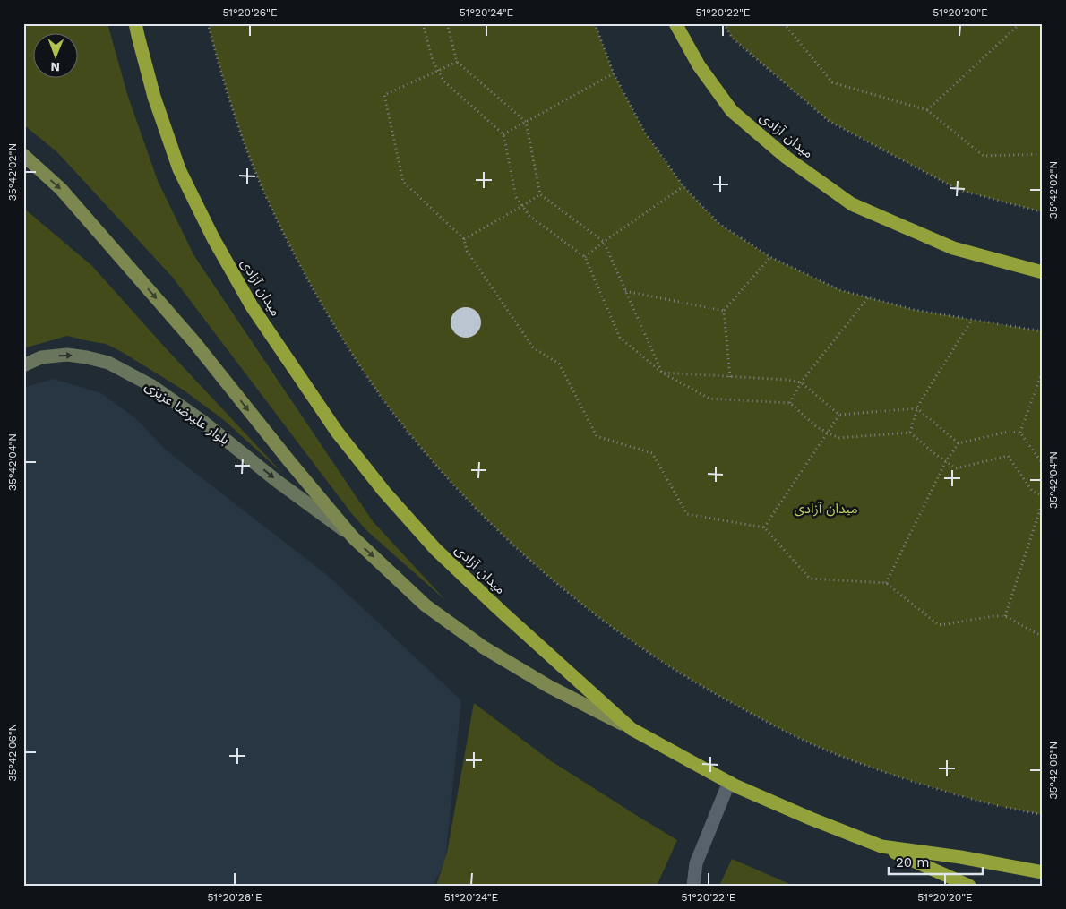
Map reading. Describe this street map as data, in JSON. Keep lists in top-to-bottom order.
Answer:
{
  "streets": {
    "highway": ["میدان آزادی"],
    "main road": ["بلوار علیرضا عزیزی"]
  },
  "parks": ["میدان آزادی"],
  "scale_bar": "20 m",
  "north": "bottom",
  "coordinates": [
    "51°20'26\"E",
    "51°20'24\"E",
    "51°20'22\"E",
    "51°20'20\"E",
    "35°42'02\"N",
    "35°42'04\"N",
    "35°42'06\"N"
  ]
}
